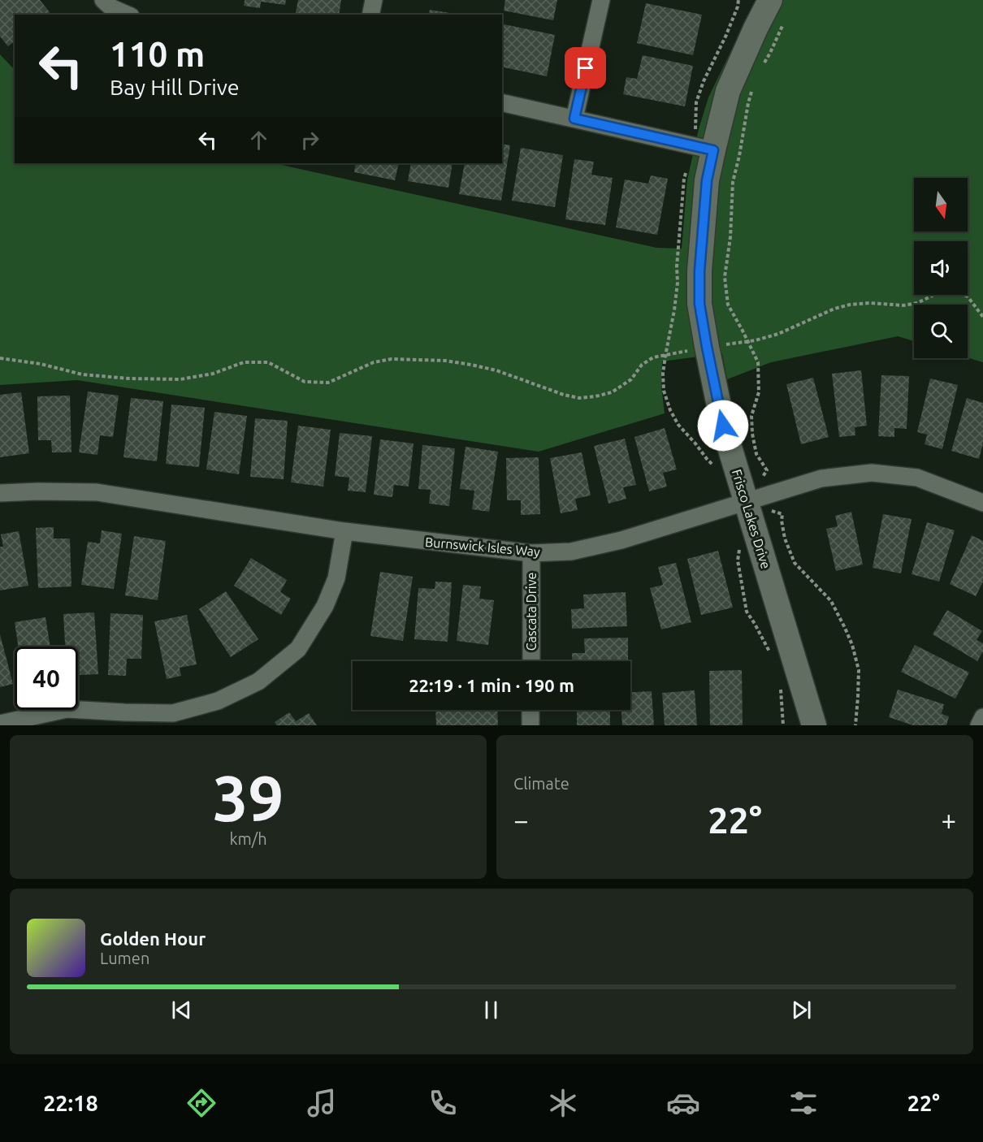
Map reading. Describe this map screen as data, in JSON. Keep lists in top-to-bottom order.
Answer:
{
  "streets": {
    "street": ["Frisco Lakes Drive", "Burnswick Isles Way", "Cascata Drive"]
  },
  "crossings": [
    ["Frisco Lakes Drive", "Burnswick Isles Way"],
    ["Burnswick Isles Way", "Cascata Drive"]
  ],
  "north": "bottom",
  "page": {
    "turn": ["110 m", "Bay Hill Drive"],
    "limit": "40",
    "trip": "22:19 · 1 min · 190 m",
    "tile": [
      ["39", "km/h"],
      "Climate"
    ],
    "heat": ["−", "22°", "+"],
    "song": ["Golden Hour", "Lumen"],
    "tabs": ["22:18", "22°"]
  }
}
